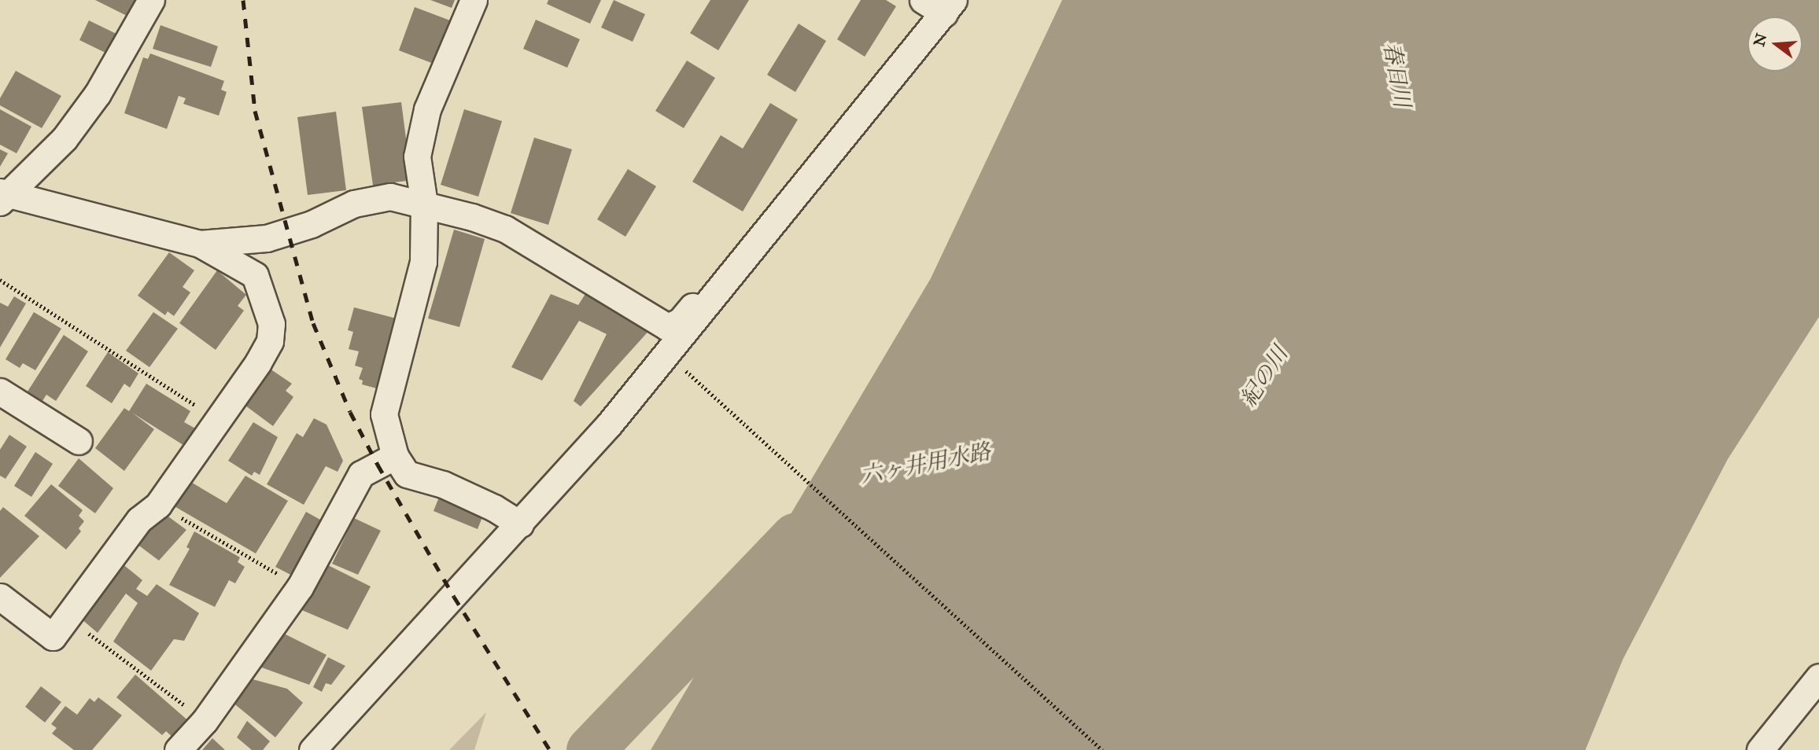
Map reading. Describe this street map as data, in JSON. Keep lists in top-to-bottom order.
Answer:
{
  "water": ["春日川", "紀の川", "六ヶ井用水路"],
  "north": "left"
}
